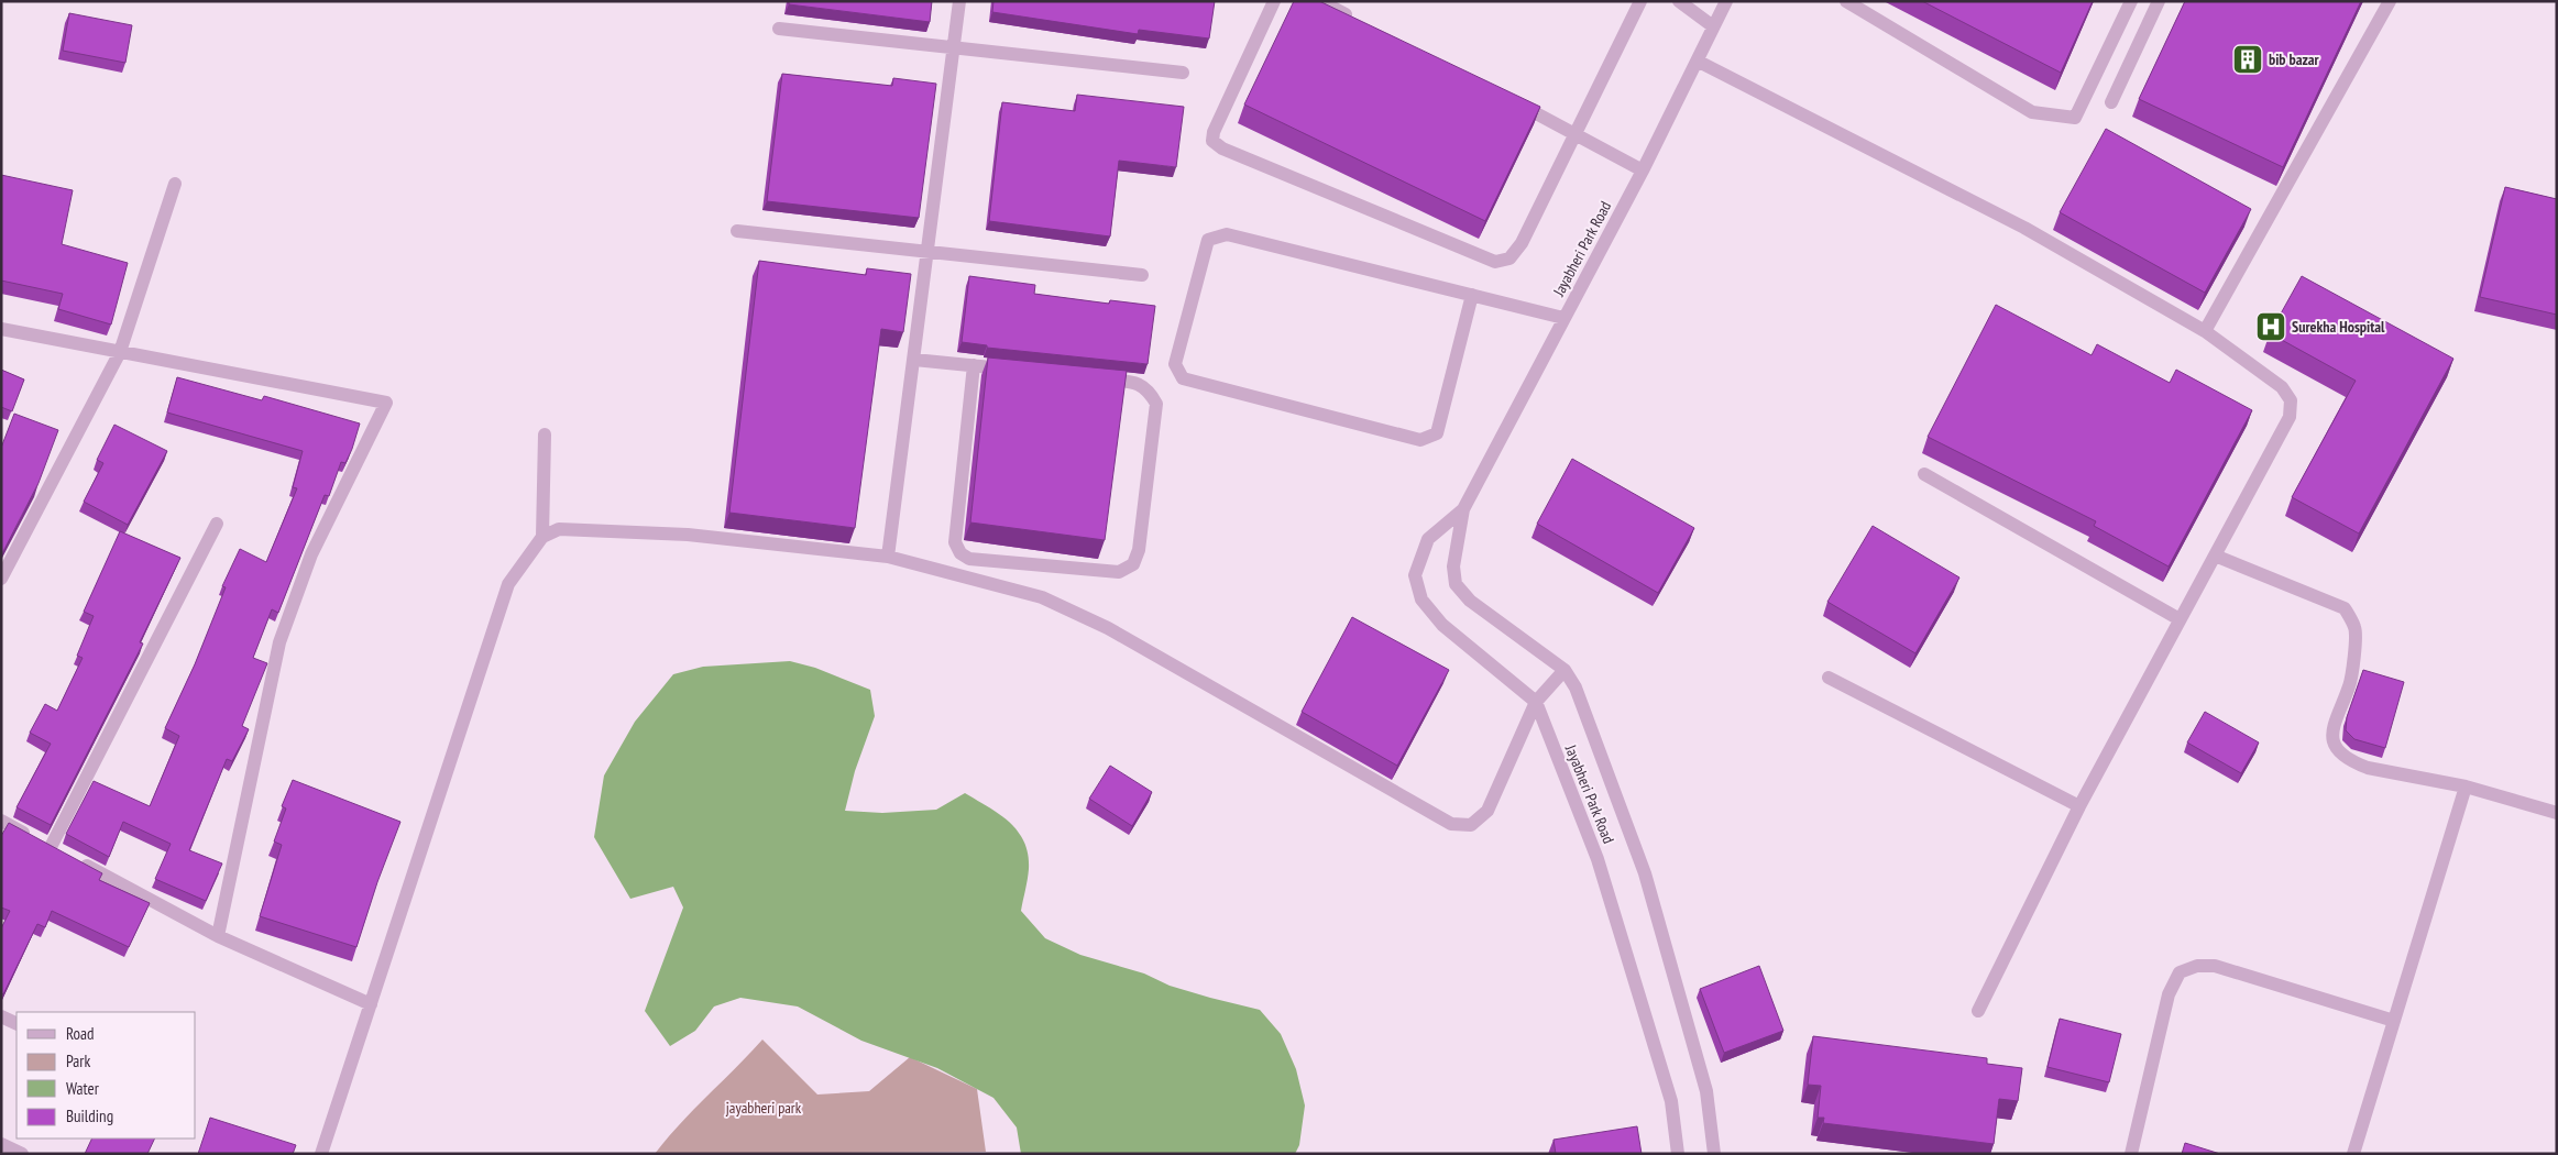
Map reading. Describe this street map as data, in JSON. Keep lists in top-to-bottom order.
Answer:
{
  "streets": {
    "street": ["Jayabheri Park Road"]
  },
  "parks": ["jayabheri park"],
  "places": {
    "building": ["bib bazar"],
    "hospital": ["Surekha Hospital"]
  },
  "legend": [
    "Road",
    "Park",
    "Water",
    "Building"
  ]
}
